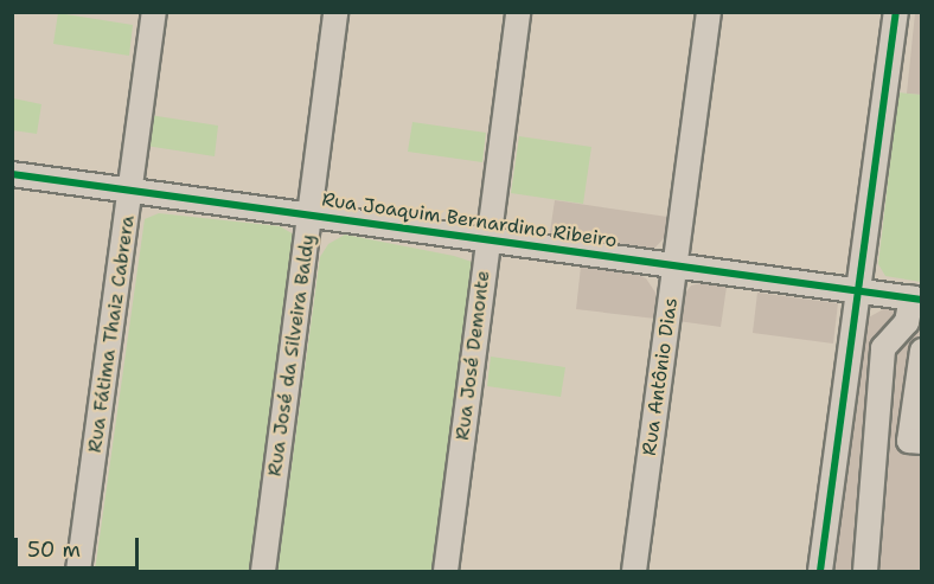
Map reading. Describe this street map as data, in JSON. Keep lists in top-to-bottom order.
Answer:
{
  "streets": {
    "street": [
      "Rua Joaquim Bernardino Ribeiro",
      "Rua Fátima Thaiz Cabrera",
      "Rua José da Silveira Baldy",
      "Rua José Demonte",
      "Rua Antônio Dias"
    ]
  },
  "crossings": [
    ["Rua Joaquim Bernardino Ribeiro", "Rua Fátima Thaiz Cabrera"],
    ["Rua Joaquim Bernardino Ribeiro", "Rua José da Silveira Baldy"],
    ["Rua Joaquim Bernardino Ribeiro", "Rua José Demonte"],
    ["Rua Joaquim Bernardino Ribeiro", "Rua Antônio Dias"]
  ],
  "scale_bar": "50 m"
}
